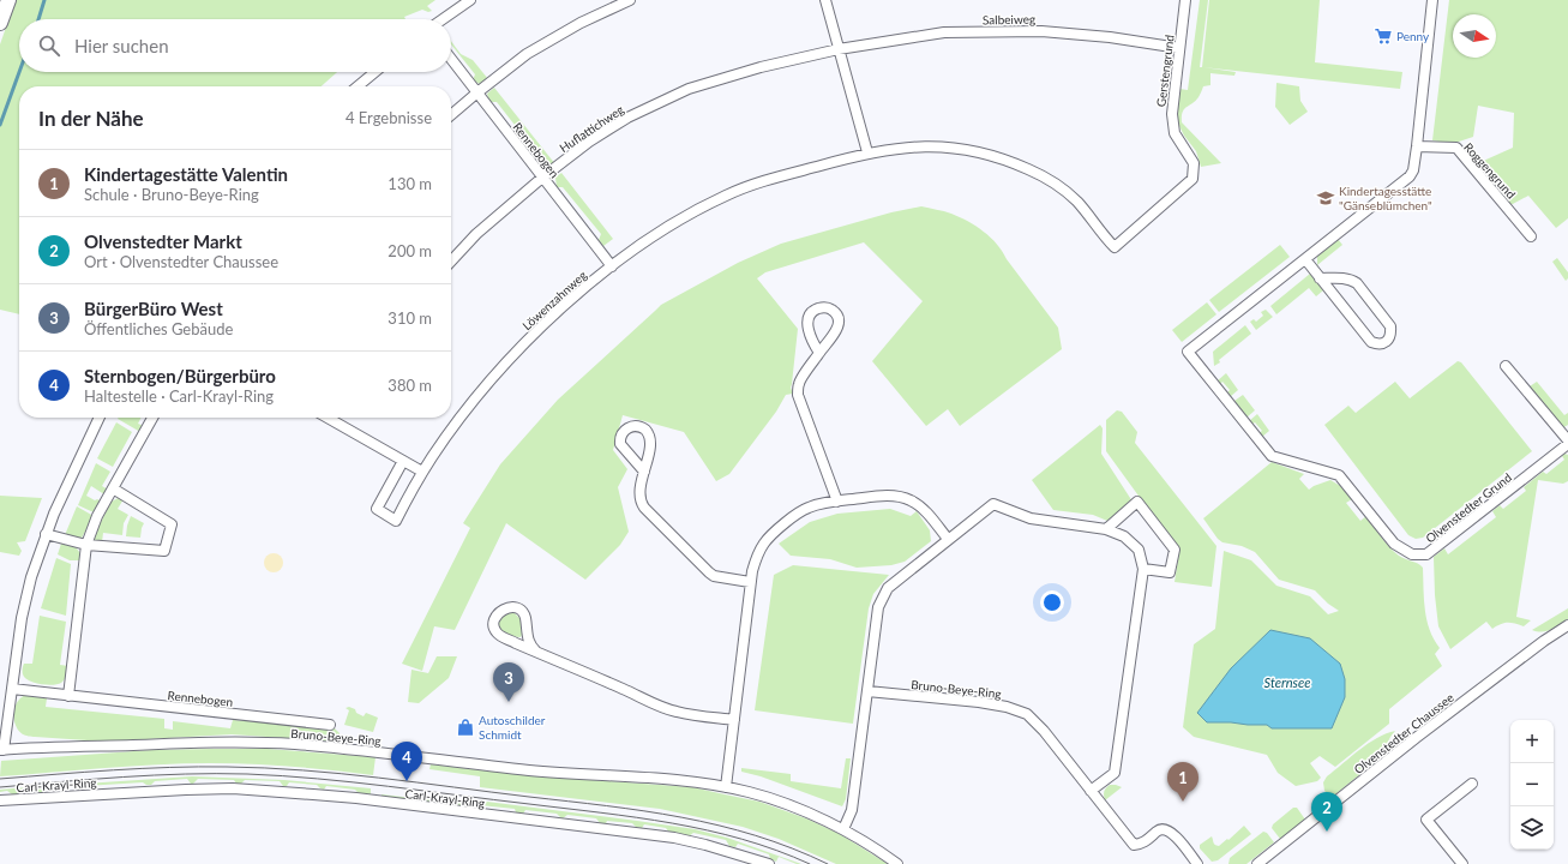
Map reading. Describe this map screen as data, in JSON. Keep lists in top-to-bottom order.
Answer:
{
  "streets": {
    "street": [
      "Salbeiweg",
      "Gerstengrund",
      "Huflattichweg",
      "Rennebogen",
      "Roggengrund",
      "Löwenzahnweg",
      "Olvenstedter Grund",
      "Bruno-Beye-Ring",
      "Olvenstedter Chaussee",
      "Carl-Krayl-Ring"
    ]
  },
  "crossings": [
    ["Salbeiweg", "Gerstengrund"],
    ["Salbeiweg", "Huflattichweg"],
    ["Gerstengrund", "Löwenzahnweg"],
    ["Huflattichweg", "Rennebogen"],
    ["Rennebogen", "Löwenzahnweg"]
  ],
  "water": ["Sternsee"],
  "places": {
    "supermarket": ["Penny"],
    "school or university": ["Kindertagesstätte \"Gänseblümchen\""],
    "shop": ["Autoschilder Schmidt"]
  },
  "north": "right",
  "page": {
    "search": "Hier suchen",
    "heading": ["In der Nähe", "4 Ergebnisse"],
    "list": [
      {
        "mark": "1",
        "name": "Kindertagestätte Valentin",
        "note": "Schule · Bruno-Beye-Ring",
        "value": "130 m"
      },
      {
        "mark": "2",
        "name": "Olvenstedter Markt",
        "note": "Ort · Olvenstedter Chaussee",
        "value": "200 m"
      },
      {
        "mark": "3",
        "name": "BürgerBüro West",
        "note": "Öffentliches Gebäude",
        "value": "310 m"
      },
      {
        "mark": "4",
        "name": "Sternbogen/Bürgerbüro",
        "note": "Haltestelle · Carl-Krayl-Ring",
        "value": "380 m"
      }
    ],
    "pins": [
      "3",
      "4",
      "1",
      "2"
    ],
    "map_buttons": ["+", "−"]
  }
}
